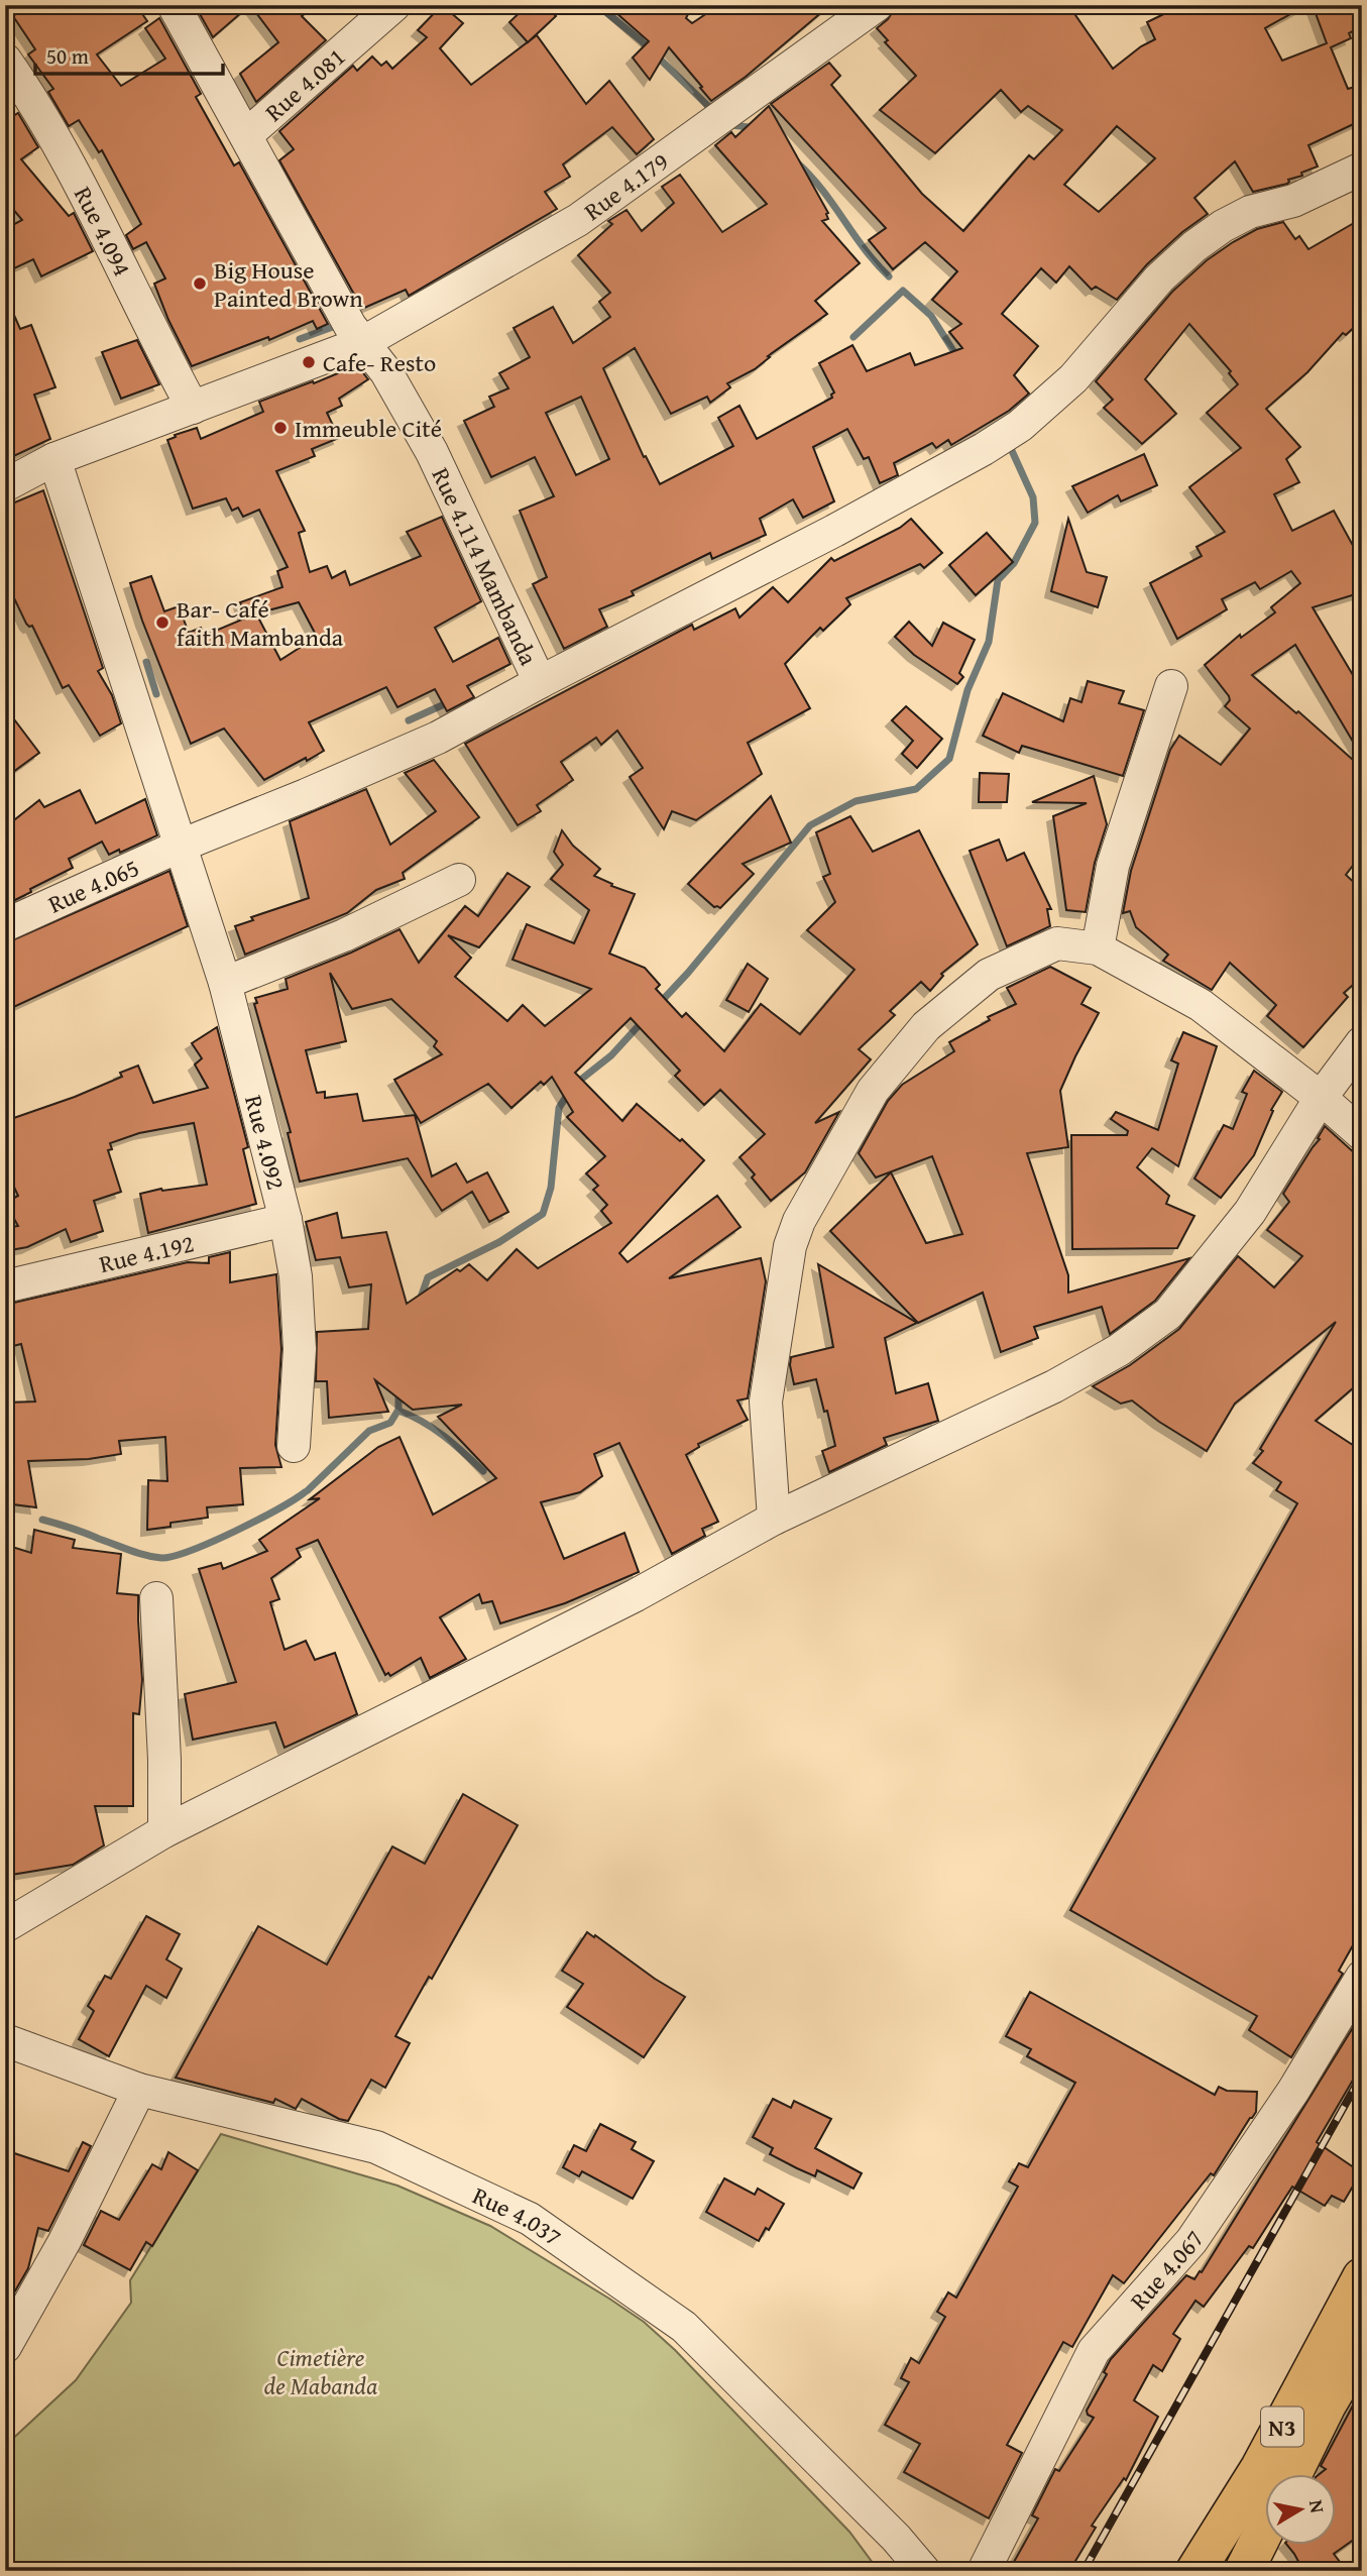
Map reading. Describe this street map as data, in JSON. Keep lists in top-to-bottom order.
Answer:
{
  "streets": {
    "highway": ["N3"],
    "street": [
      "Rue 4.081",
      "Rue 4.179",
      "Rue 4.094",
      "Rue 4.114 Mambanda",
      "Rue 4.065",
      "Rue 4.092",
      "Rue 4.192",
      "Rue 4.037",
      "Rue 4.067"
    ]
  },
  "crossings": [
    ["Rue 4.081", "Rue 4.114 Mambanda"],
    ["Rue 4.179", "Rue 4.094"],
    ["Rue 4.179", "Rue 4.114 Mambanda"],
    ["Rue 4.179", "Rue 4.092"],
    ["Rue 4.114 Mambanda", "Rue 4.065"],
    ["Rue 4.065", "Rue 4.092"],
    ["Rue 4.092", "Rue 4.192"]
  ],
  "parks": ["Cimetière de Mabanda"],
  "places": [
    "Big House Painted Brown",
    "Cafe- Resto",
    "Immeuble Cité",
    "Bar- Café faith Mambanda"
  ],
  "scale_bar": "50 m",
  "north": "right"
}
